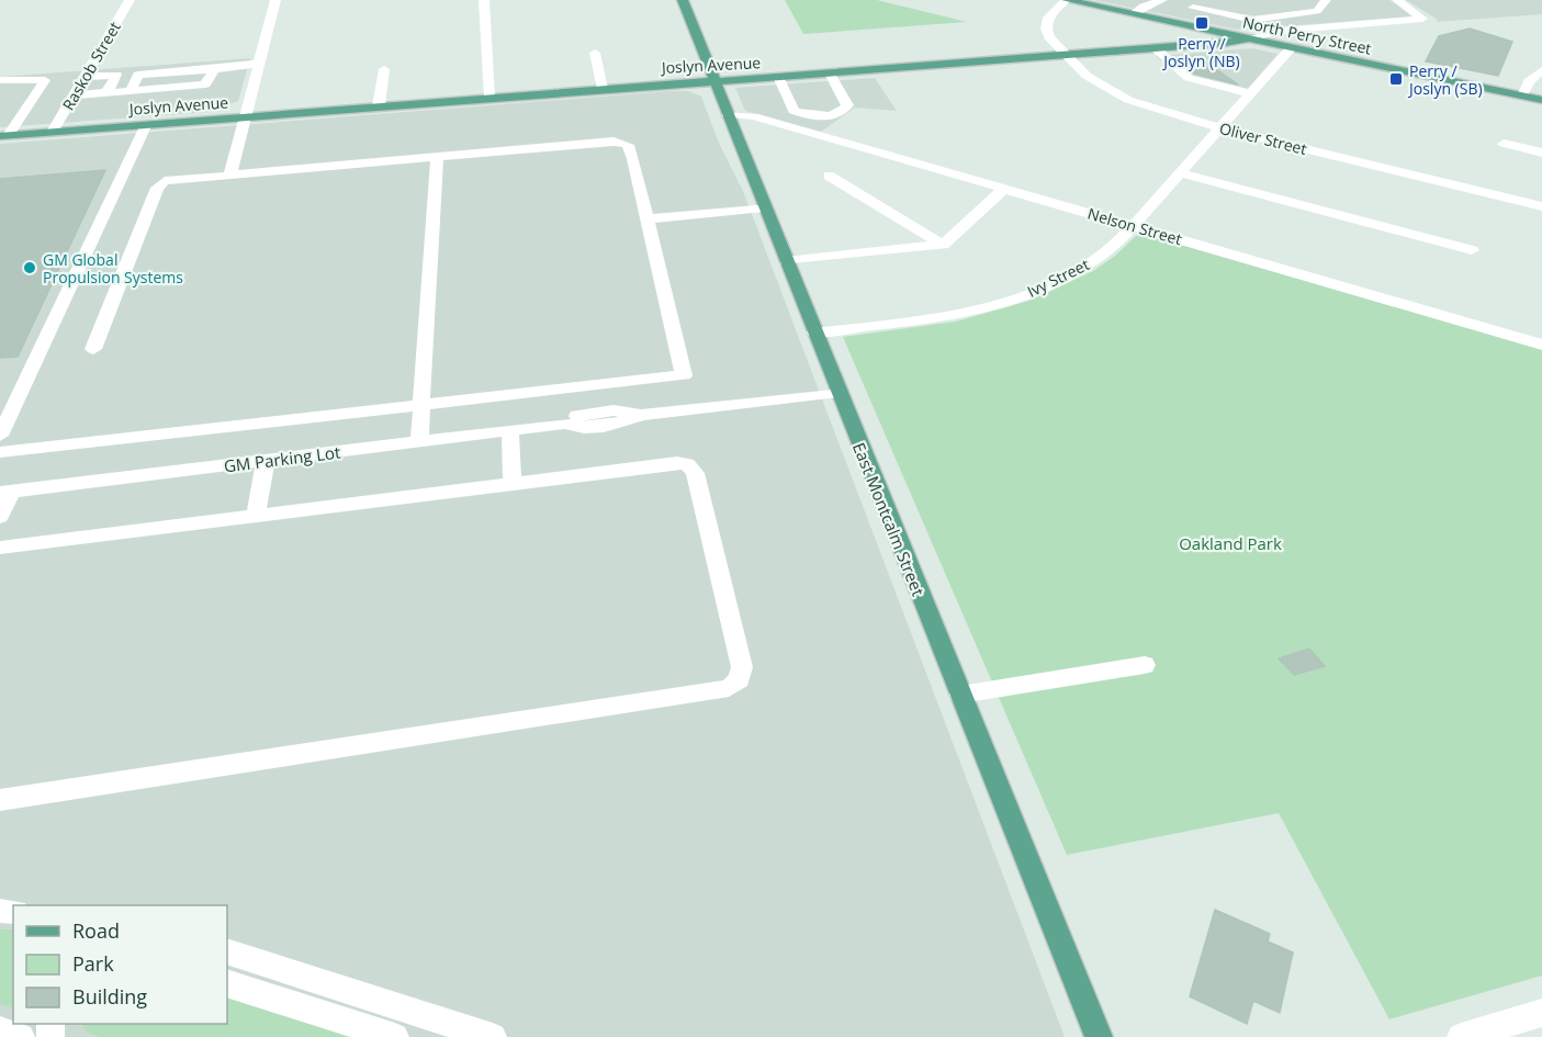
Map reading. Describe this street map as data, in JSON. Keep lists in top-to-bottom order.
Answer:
{
  "streets": {
    "main road": ["North Perry Street", "Joslyn Avenue", "East Montcalm Street"],
    "street": [
      "Raskob Street",
      "Oliver Street",
      "Nelson Street",
      "Ivy Street",
      "GM Parking Lot"
    ]
  },
  "crossings": [
    ["North Perry Street", "Joslyn Avenue"],
    ["North Perry Street", "Oliver Street"],
    ["North Perry Street", "Ivy Street"],
    ["Joslyn Avenue", "Raskob Street"],
    ["Joslyn Avenue", "Oliver Street"],
    ["Joslyn Avenue", "East Montcalm Street"],
    ["Oliver Street", "Ivy Street"],
    ["Nelson Street", "Ivy Street"],
    ["Nelson Street", "East Montcalm Street"],
    ["Ivy Street", "East Montcalm Street"],
    ["GM Parking Lot", "East Montcalm Street"]
  ],
  "parks": ["Oakland Park"],
  "places": {
    "transit": ["Perry / Joslyn (NB)", "Perry / Joslyn (SB)"],
    "other": ["GM Global Propulsion Systems"]
  },
  "legend": ["Road", "Park", "Building"]
}
